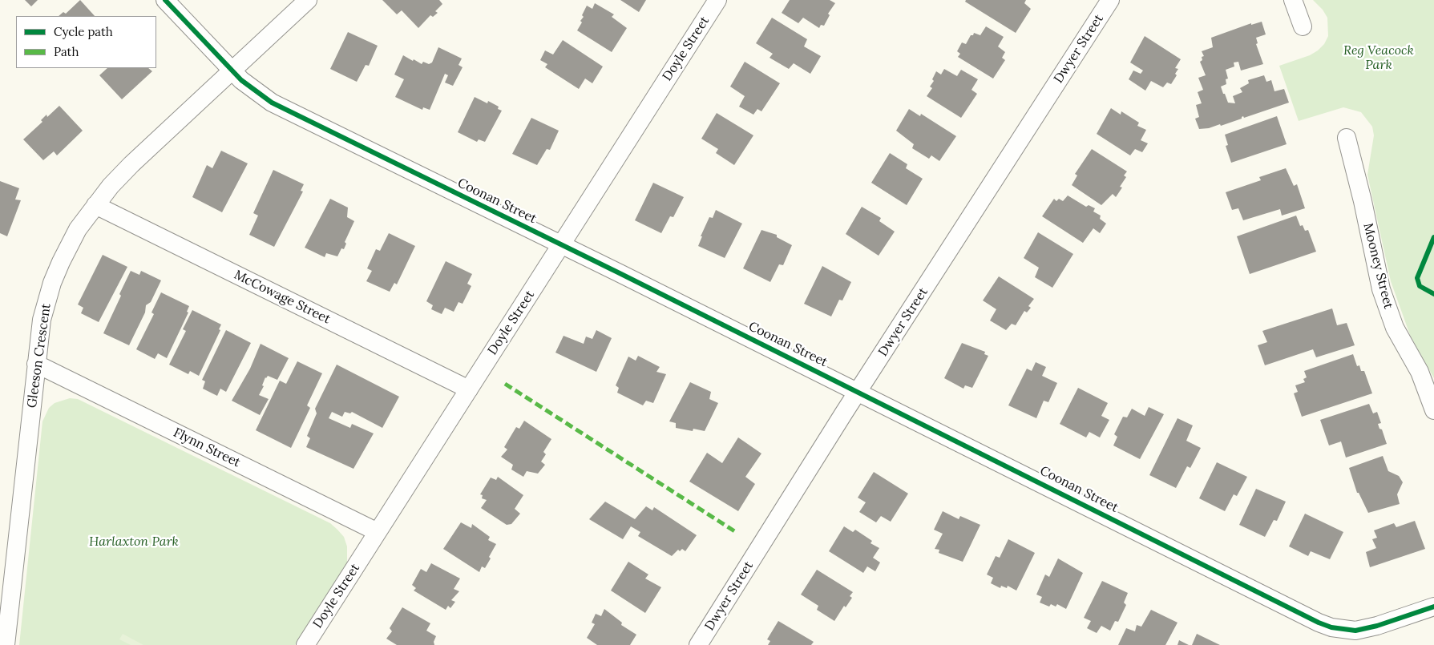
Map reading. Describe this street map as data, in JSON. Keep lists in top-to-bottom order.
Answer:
{
  "streets": {
    "street": [
      "Doyle Street",
      "Dwyer Street",
      "Coonan Street",
      "Mooney Street",
      "McCowage Street",
      "Gleeson Crescent",
      "Flynn Street"
    ]
  },
  "crossings": [
    ["Doyle Street", "Coonan Street"],
    ["Doyle Street", "McCowage Street"],
    ["Doyle Street", "Flynn Street"],
    ["Dwyer Street", "Coonan Street"],
    ["Coonan Street", "Gleeson Crescent"],
    ["McCowage Street", "Gleeson Crescent"],
    ["Gleeson Crescent", "Flynn Street"]
  ],
  "parks": ["Reg Veacock Park", "Harlaxton Park"],
  "legend": ["Cycle path", "Path"]
}
